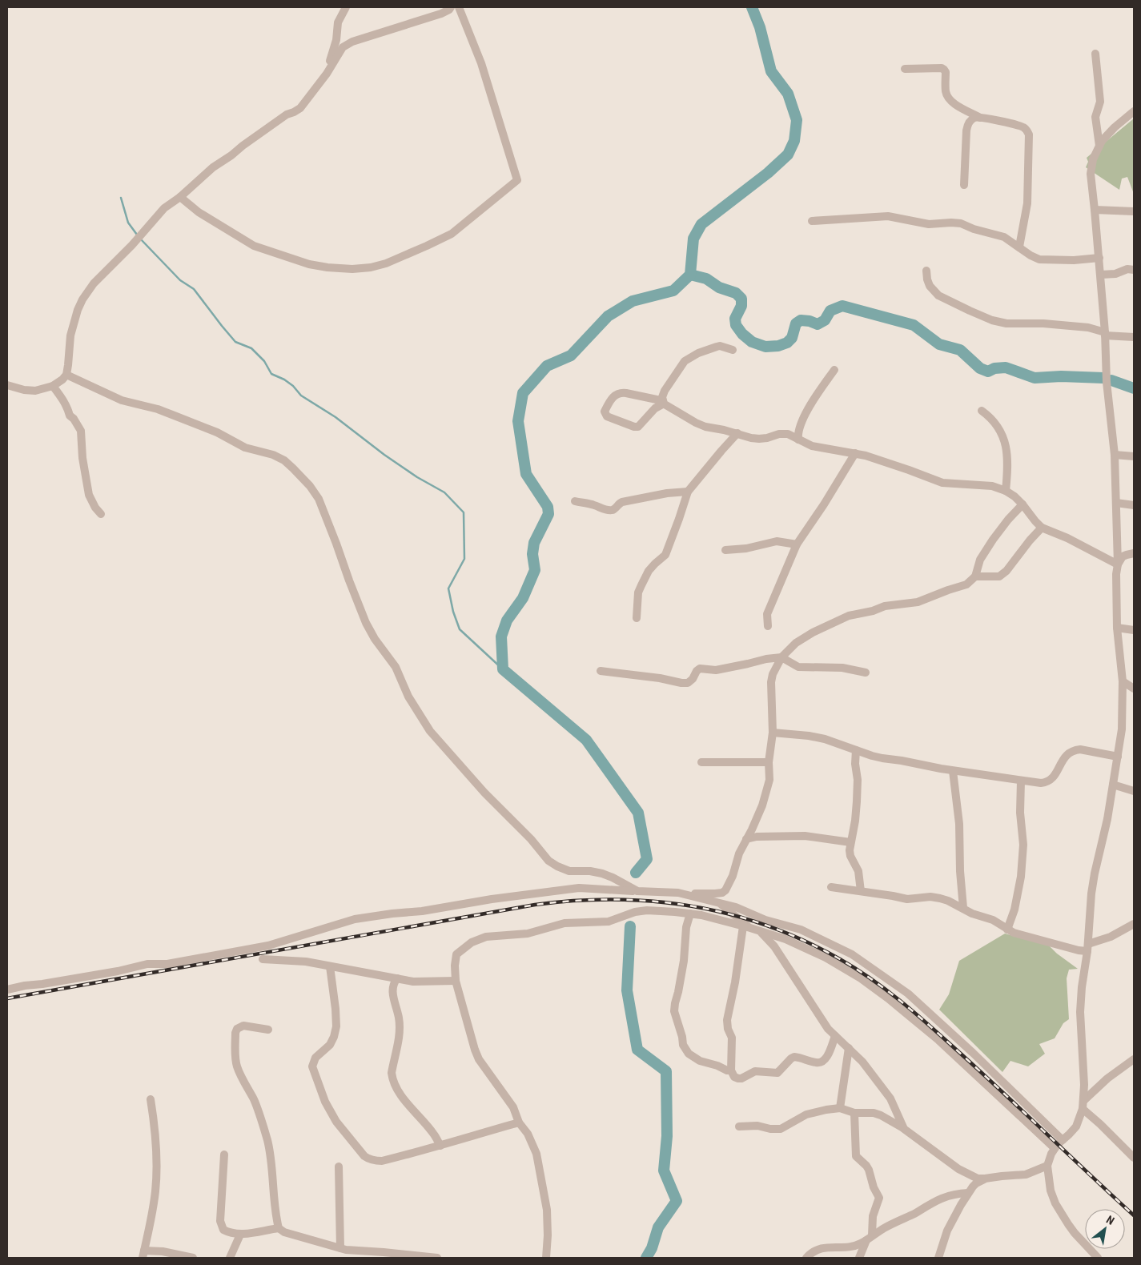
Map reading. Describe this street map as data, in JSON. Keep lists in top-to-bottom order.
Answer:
{
  "north": "top right"
}
